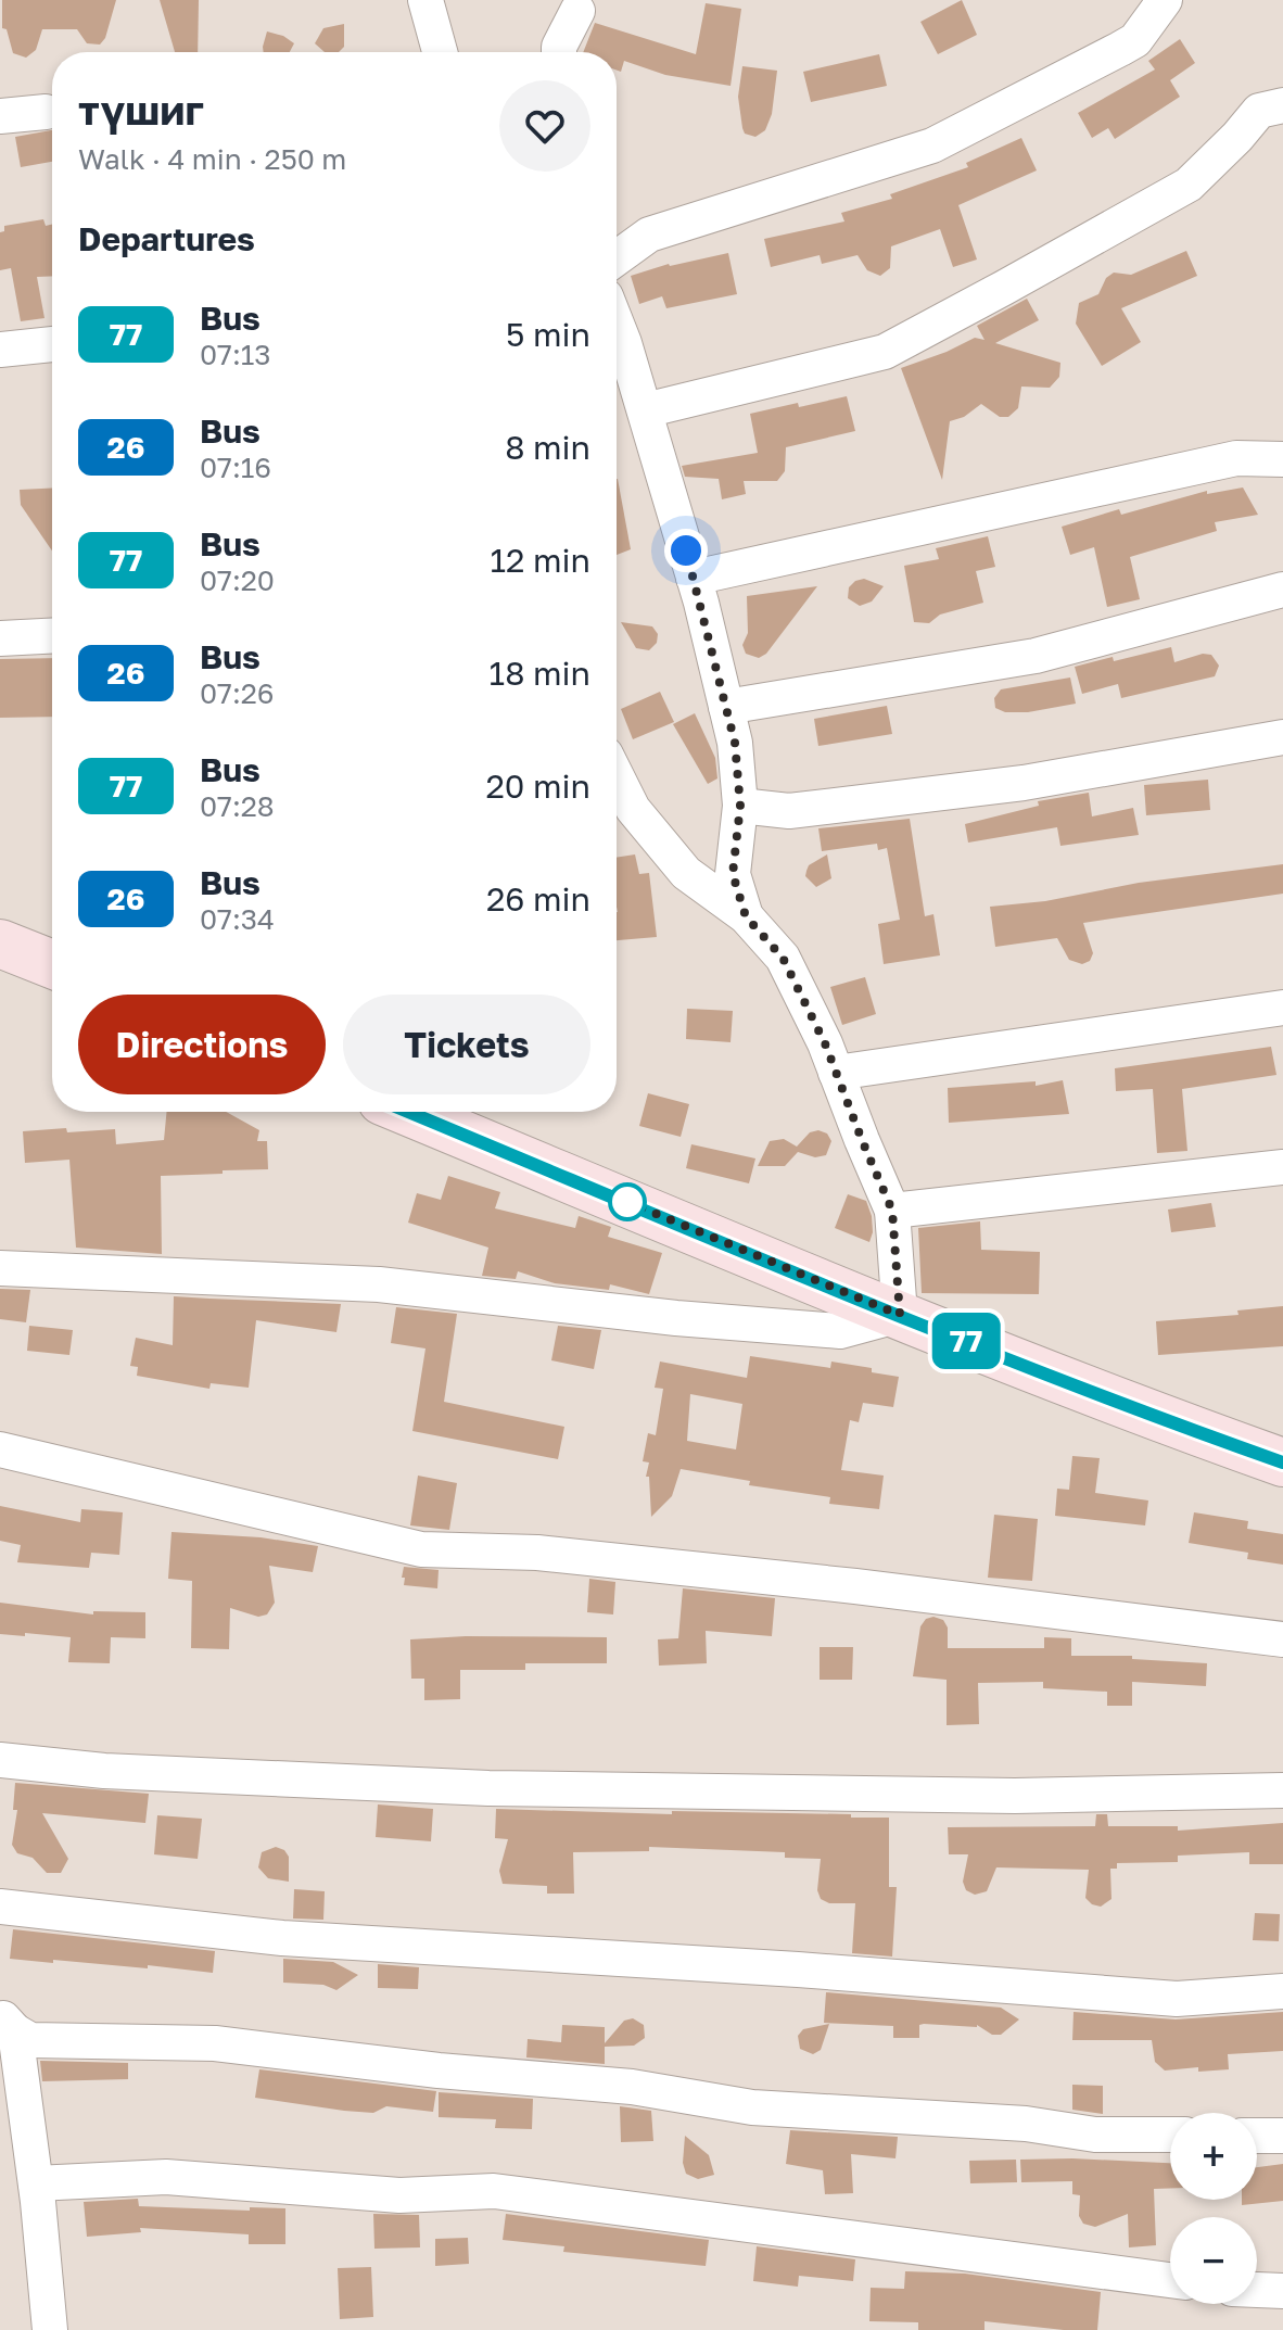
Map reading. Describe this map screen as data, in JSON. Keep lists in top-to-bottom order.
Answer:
{
  "lines": ["bus line 77"],
  "page": {
    "on_map": "77",
    "heading": [
      ["түшиг", "Walk · 4 min · 250 m"],
      "Departures"
    ],
    "list": [
      {
        "mark": "77",
        "name": "Bus",
        "note": "07:13",
        "value": "5 min"
      },
      {
        "mark": "26",
        "name": "Bus",
        "note": "07:16",
        "value": "8 min"
      },
      {
        "mark": "77",
        "name": "Bus",
        "note": "07:20",
        "value": "12 min"
      },
      {
        "mark": "26",
        "name": "Bus",
        "note": "07:26",
        "value": "18 min"
      },
      {
        "mark": "77",
        "name": "Bus",
        "note": "07:28",
        "value": "20 min"
      },
      {
        "mark": "26",
        "name": "Bus",
        "note": "07:34",
        "value": "26 min"
      }
    ],
    "buttons": ["Directions", "Tickets"],
    "map_buttons": ["+", "−"]
  }
}
